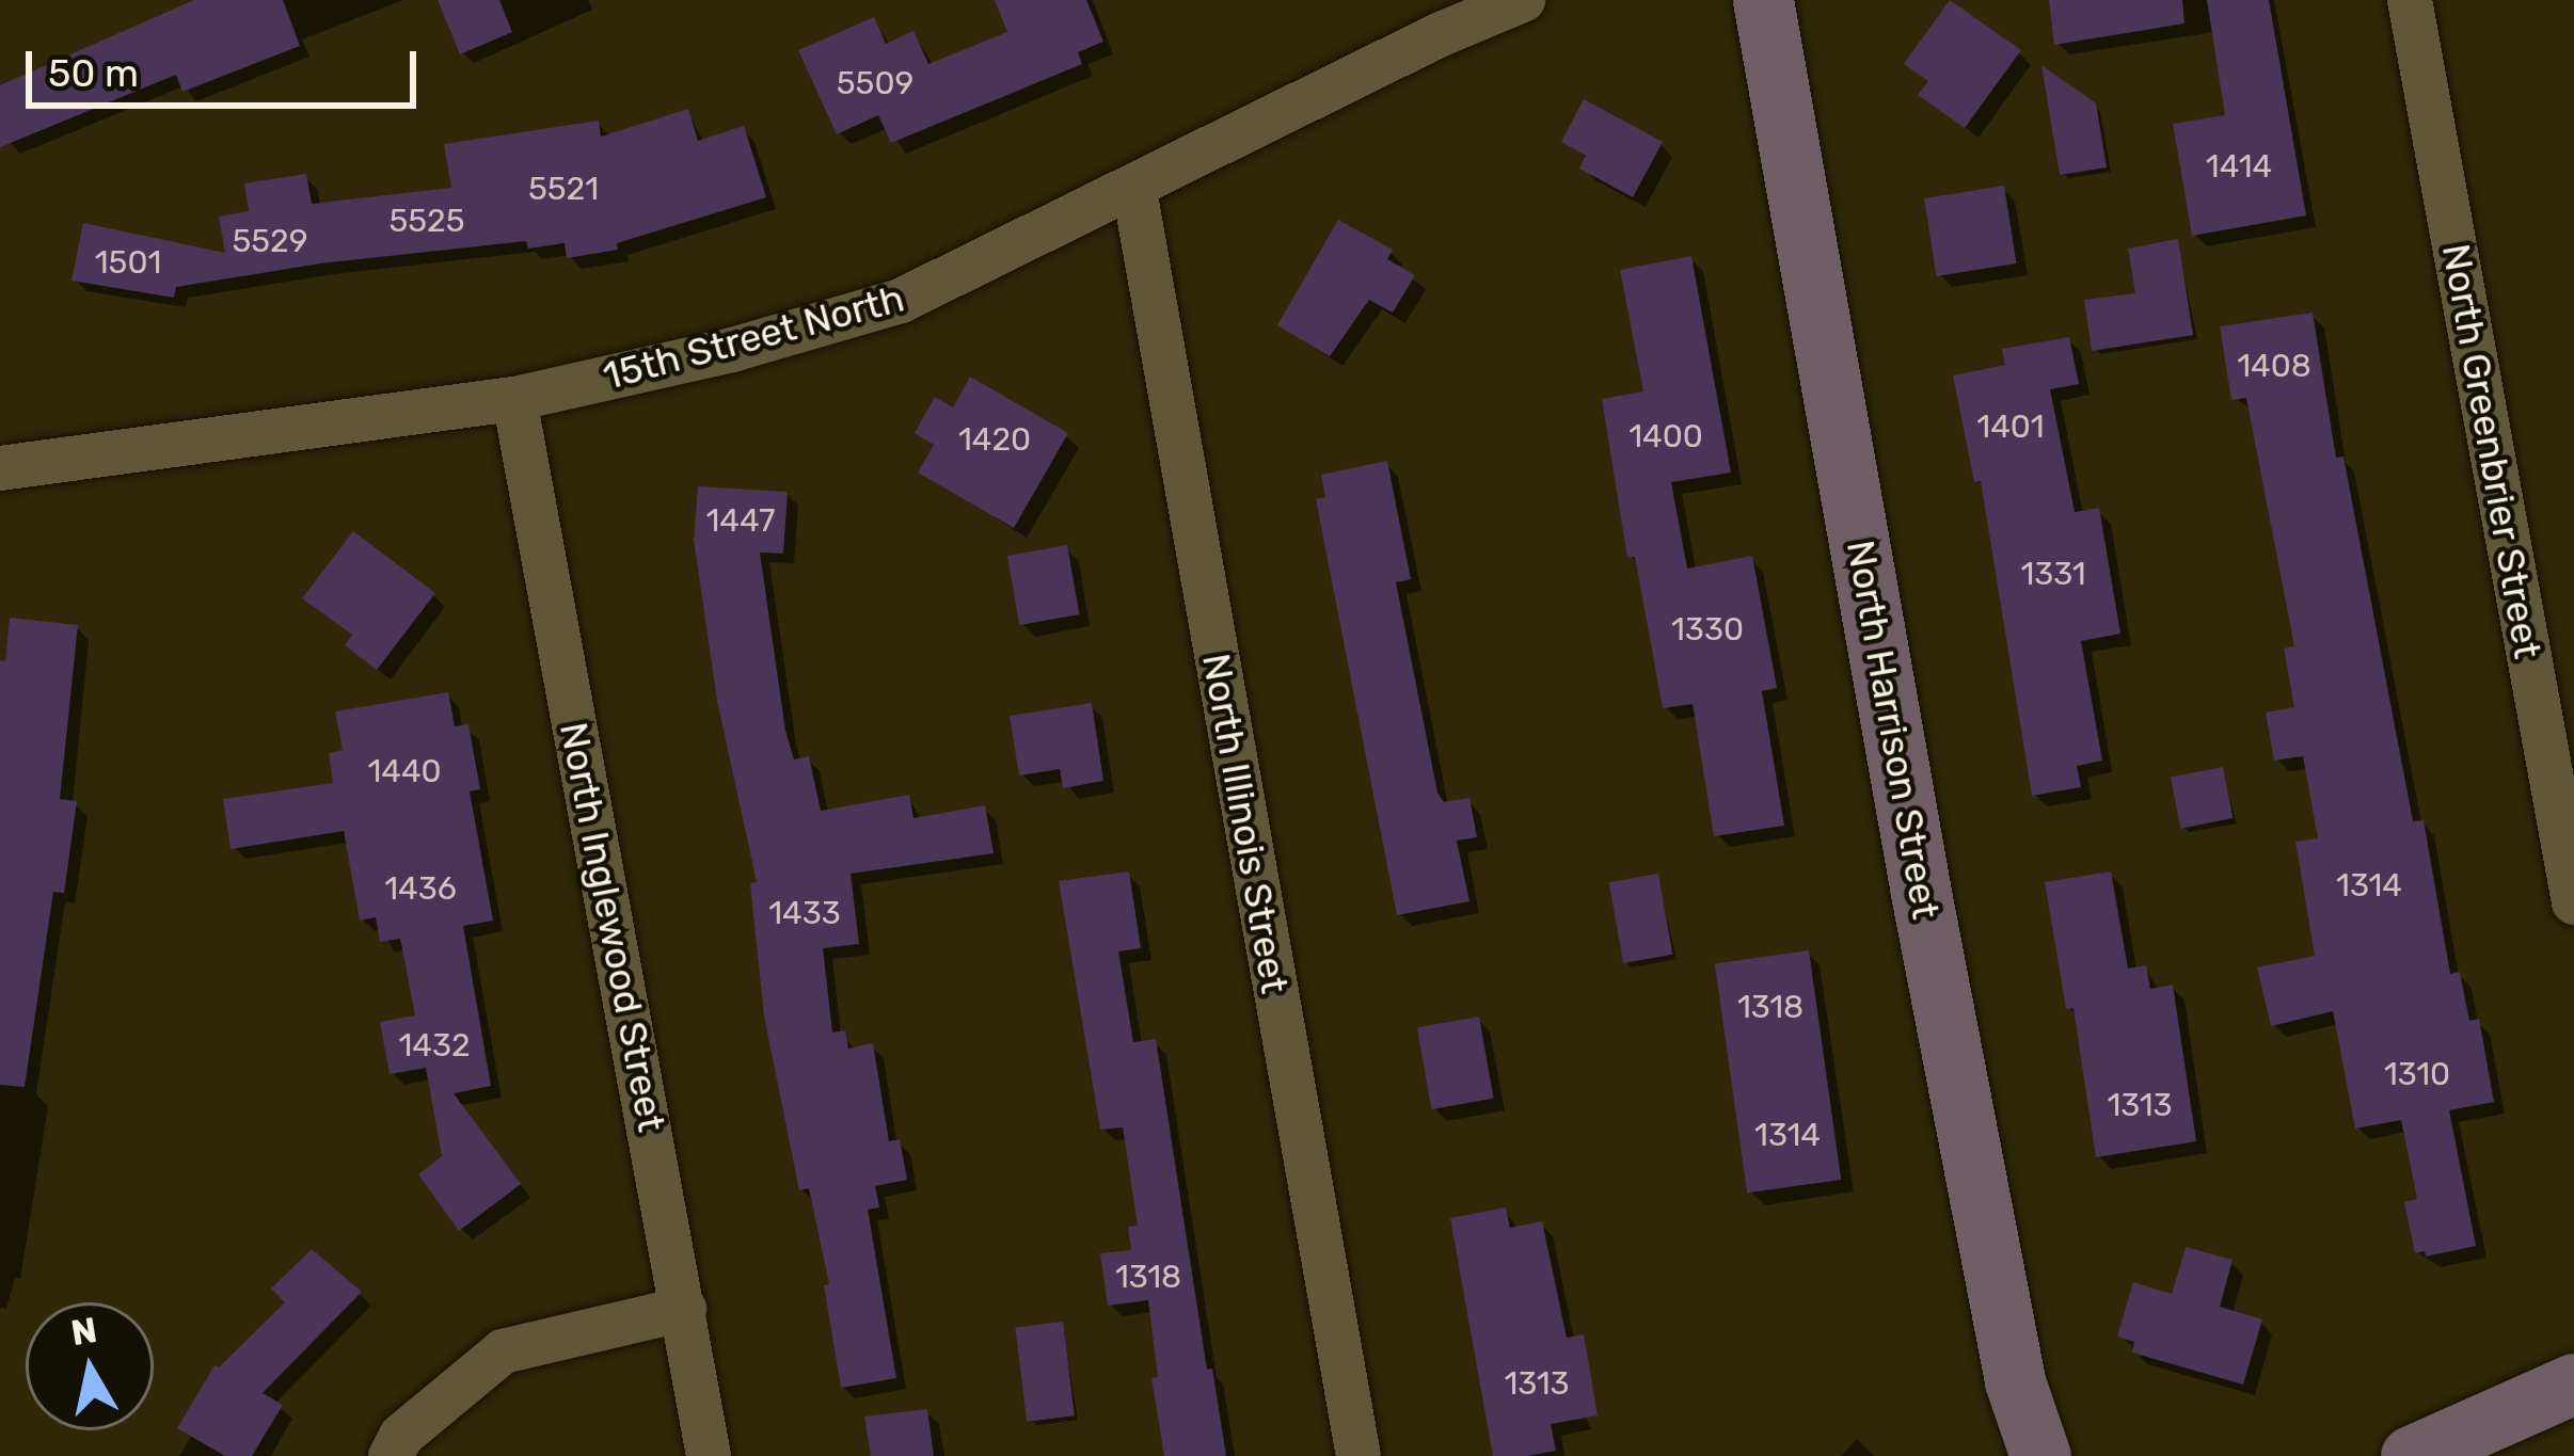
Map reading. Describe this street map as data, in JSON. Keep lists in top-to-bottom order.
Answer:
{
  "streets": {
    "street": [
      "15th Street North",
      "North Greenbrier Street",
      "North Harrison Street",
      "North Illinois Street",
      "North Inglewood Street"
    ]
  },
  "crossings": [
    ["15th Street North", "North Illinois Street"],
    ["15th Street North", "North Inglewood Street"]
  ],
  "house_numbers": [
    "5509",
    "1414",
    "5521",
    "5525",
    "5529",
    "1501",
    "1408",
    "1401",
    "1400",
    "1420",
    "1447",
    "1331",
    "1330",
    "1440",
    "1314",
    "1436",
    "1433",
    "1318",
    "1432",
    "1310",
    "1313",
    "1314",
    "1318",
    "1313"
  ],
  "scale_bar": "50 m",
  "north": "top"
}
